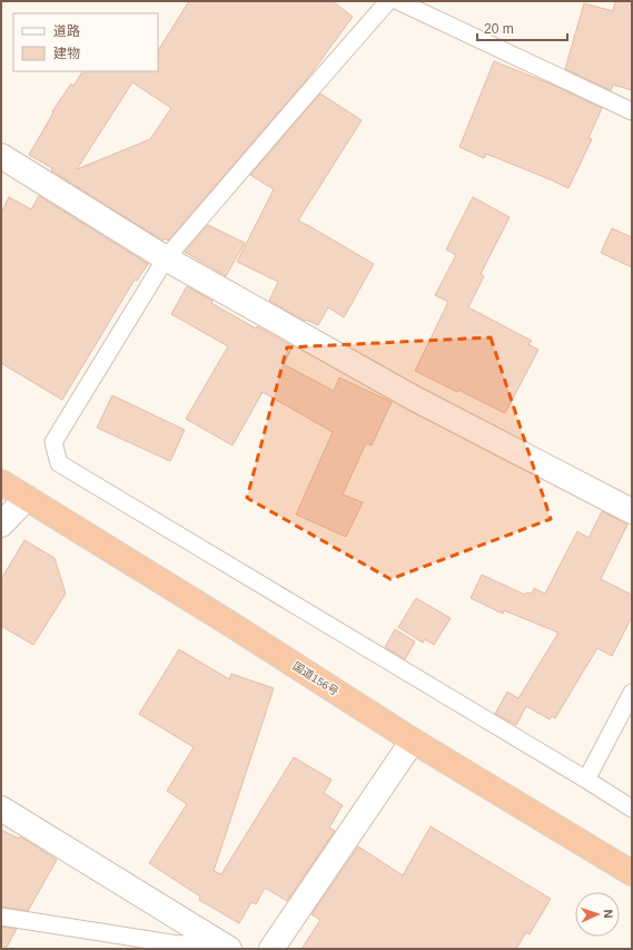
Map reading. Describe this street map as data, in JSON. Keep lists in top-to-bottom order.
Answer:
{
  "streets": {
    "highway": ["国道156号"]
  },
  "legend": ["道路", "建物"],
  "scale_bar": "20 m",
  "north": "right"
}
